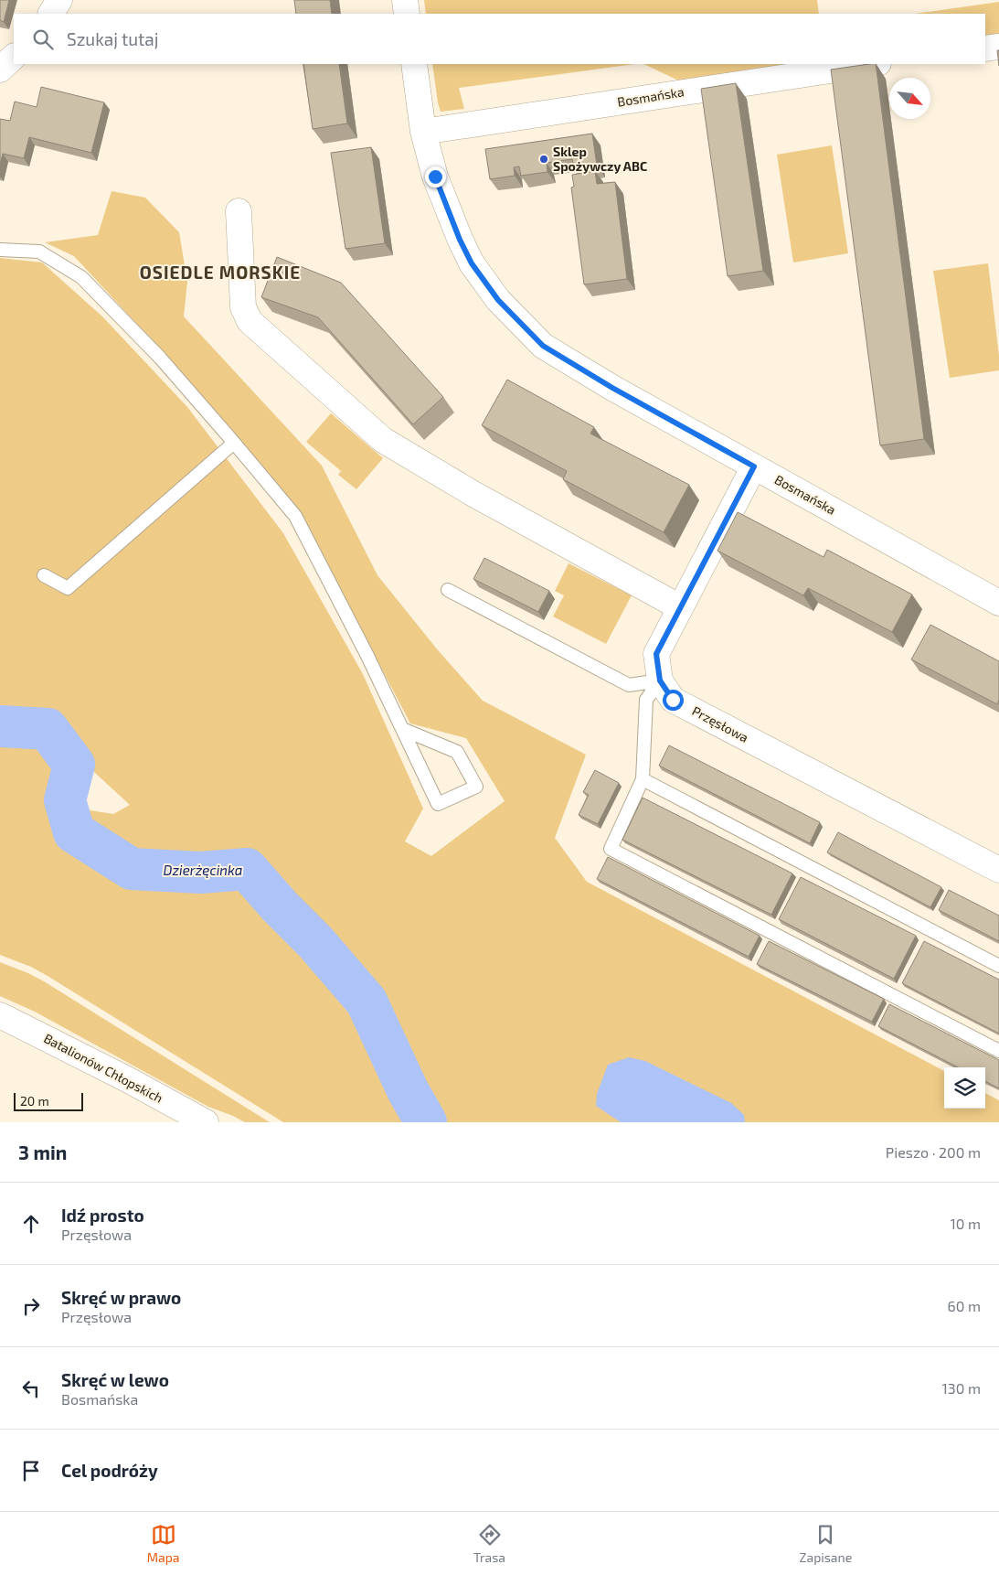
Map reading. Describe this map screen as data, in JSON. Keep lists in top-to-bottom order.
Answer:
{
  "streets": {
    "street": ["Bosmańska", "Przęsłowa", "Batalionów Chłopskich"]
  },
  "crossings": [
    ["Bosmańska", "Przęsłowa"]
  ],
  "districts": ["OSIEDLE MORSKIE"],
  "water": ["Dzierżęcinka"],
  "places": ["Sklep Spożywczy ABC"],
  "scale_bar": "20 m",
  "north": "bottom right",
  "page": {
    "search": "Szukaj tutaj",
    "scale": "20 m",
    "heading": ["3 min", "Pieszo · 200 m"],
    "list": [
      ["Idź prosto", "Przęsłowa", "10 m"],
      ["Skręć w prawo", "Przęsłowa", "60 m"],
      ["Skręć w lewo", "Bosmańska", "130 m"],
      "Cel podróży"
    ],
    "nav": ["Mapa", "Trasa", "Zapisane"]
  }
}
